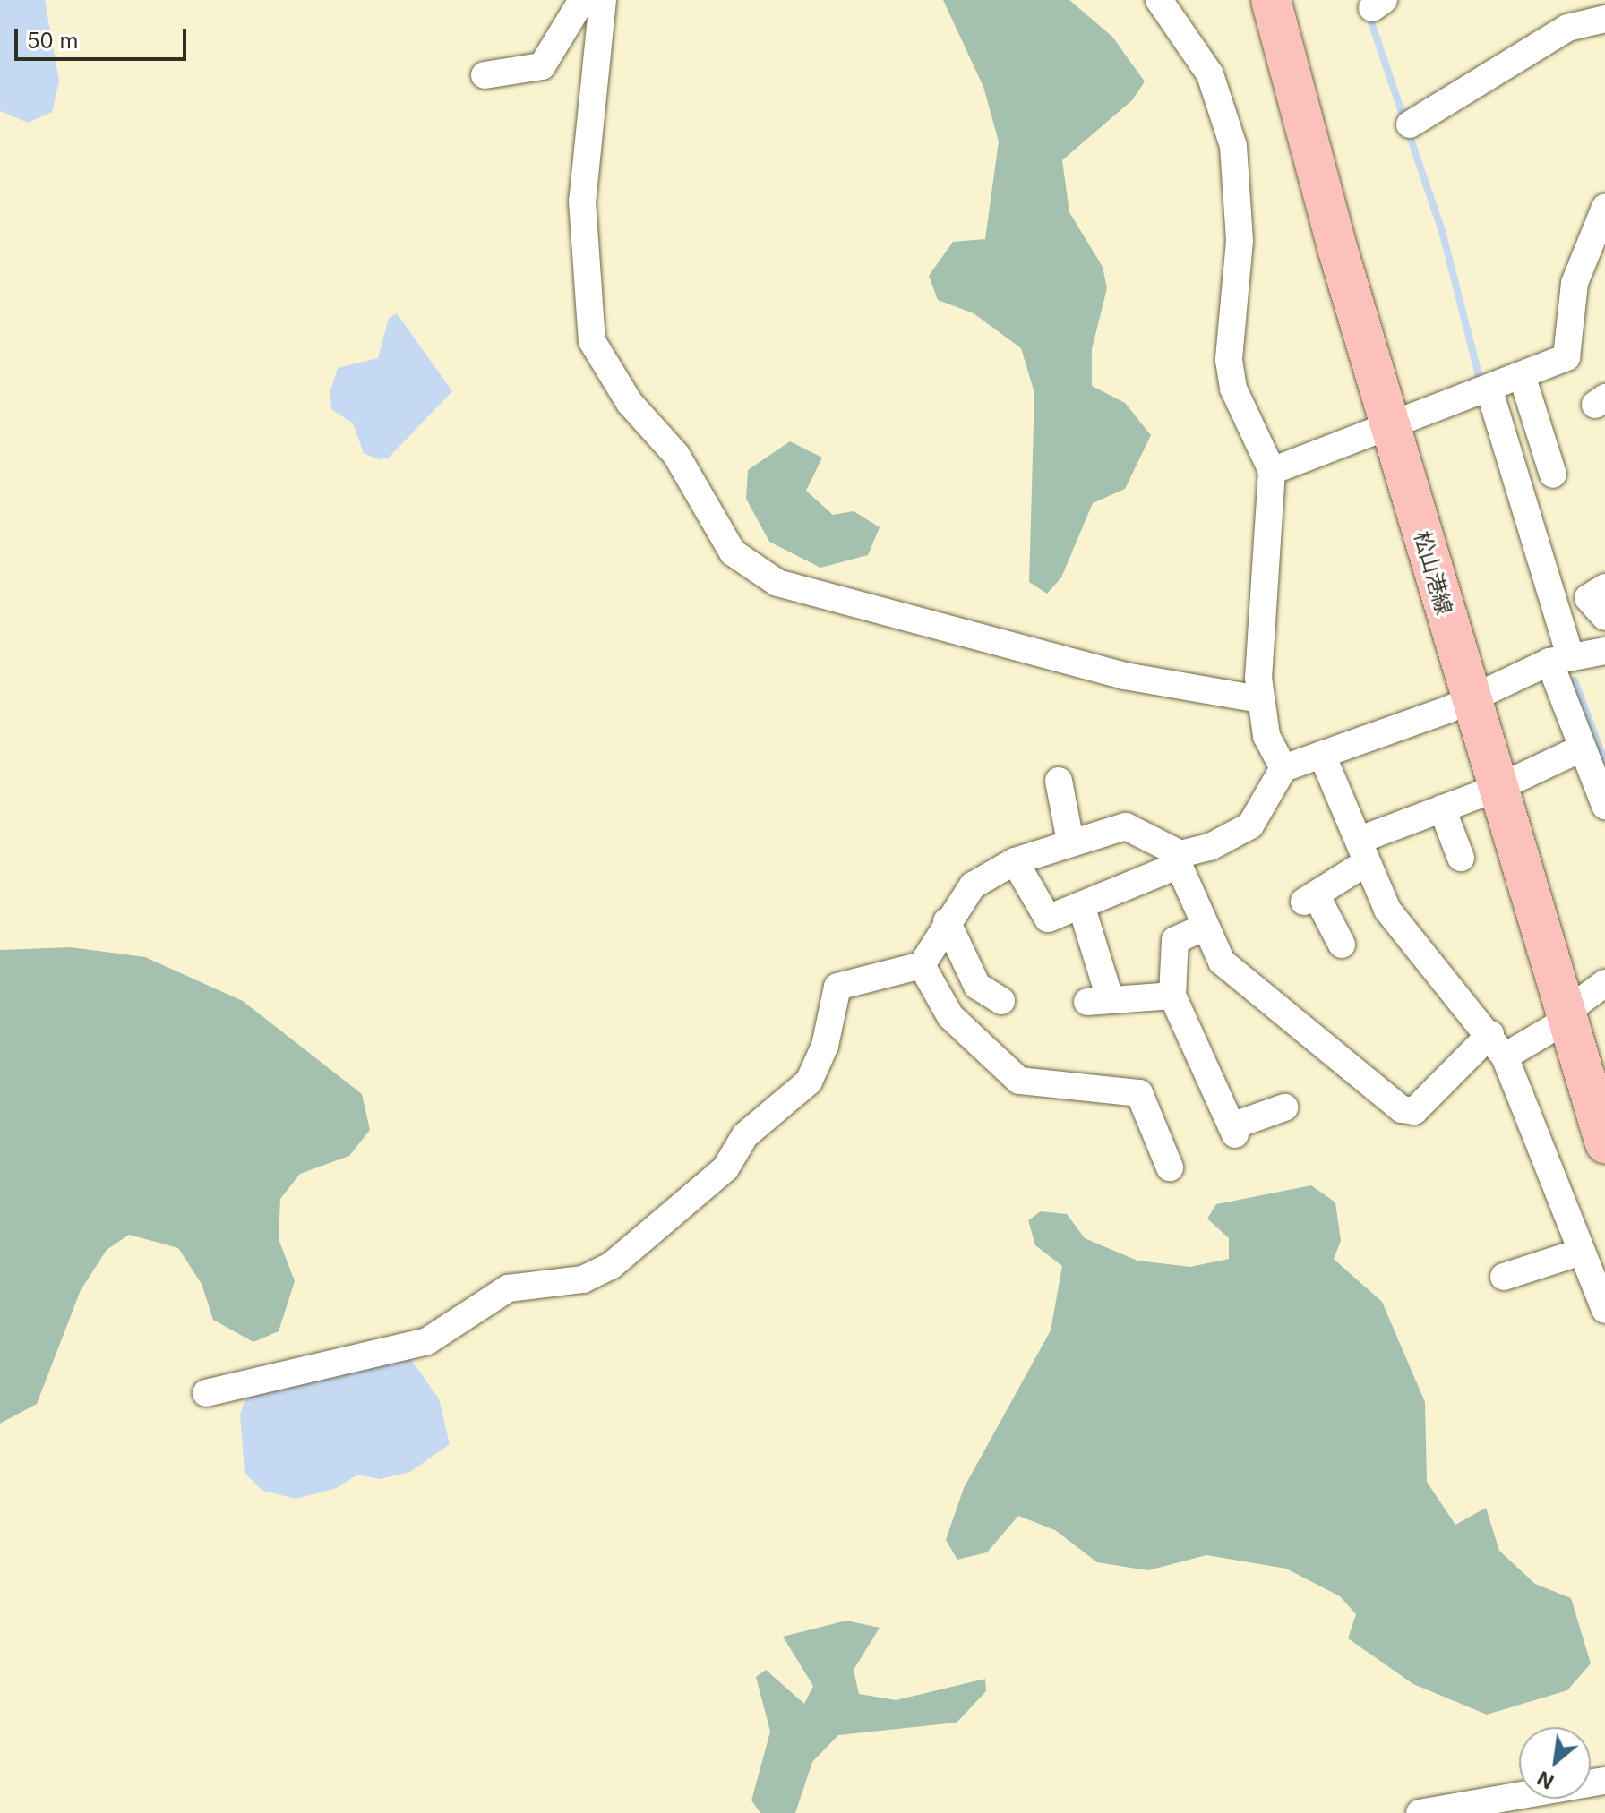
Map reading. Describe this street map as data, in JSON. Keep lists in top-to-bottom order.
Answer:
{
  "streets": {
    "main road": ["松山港線"]
  },
  "scale_bar": "50 m",
  "north": "bottom left"
}
